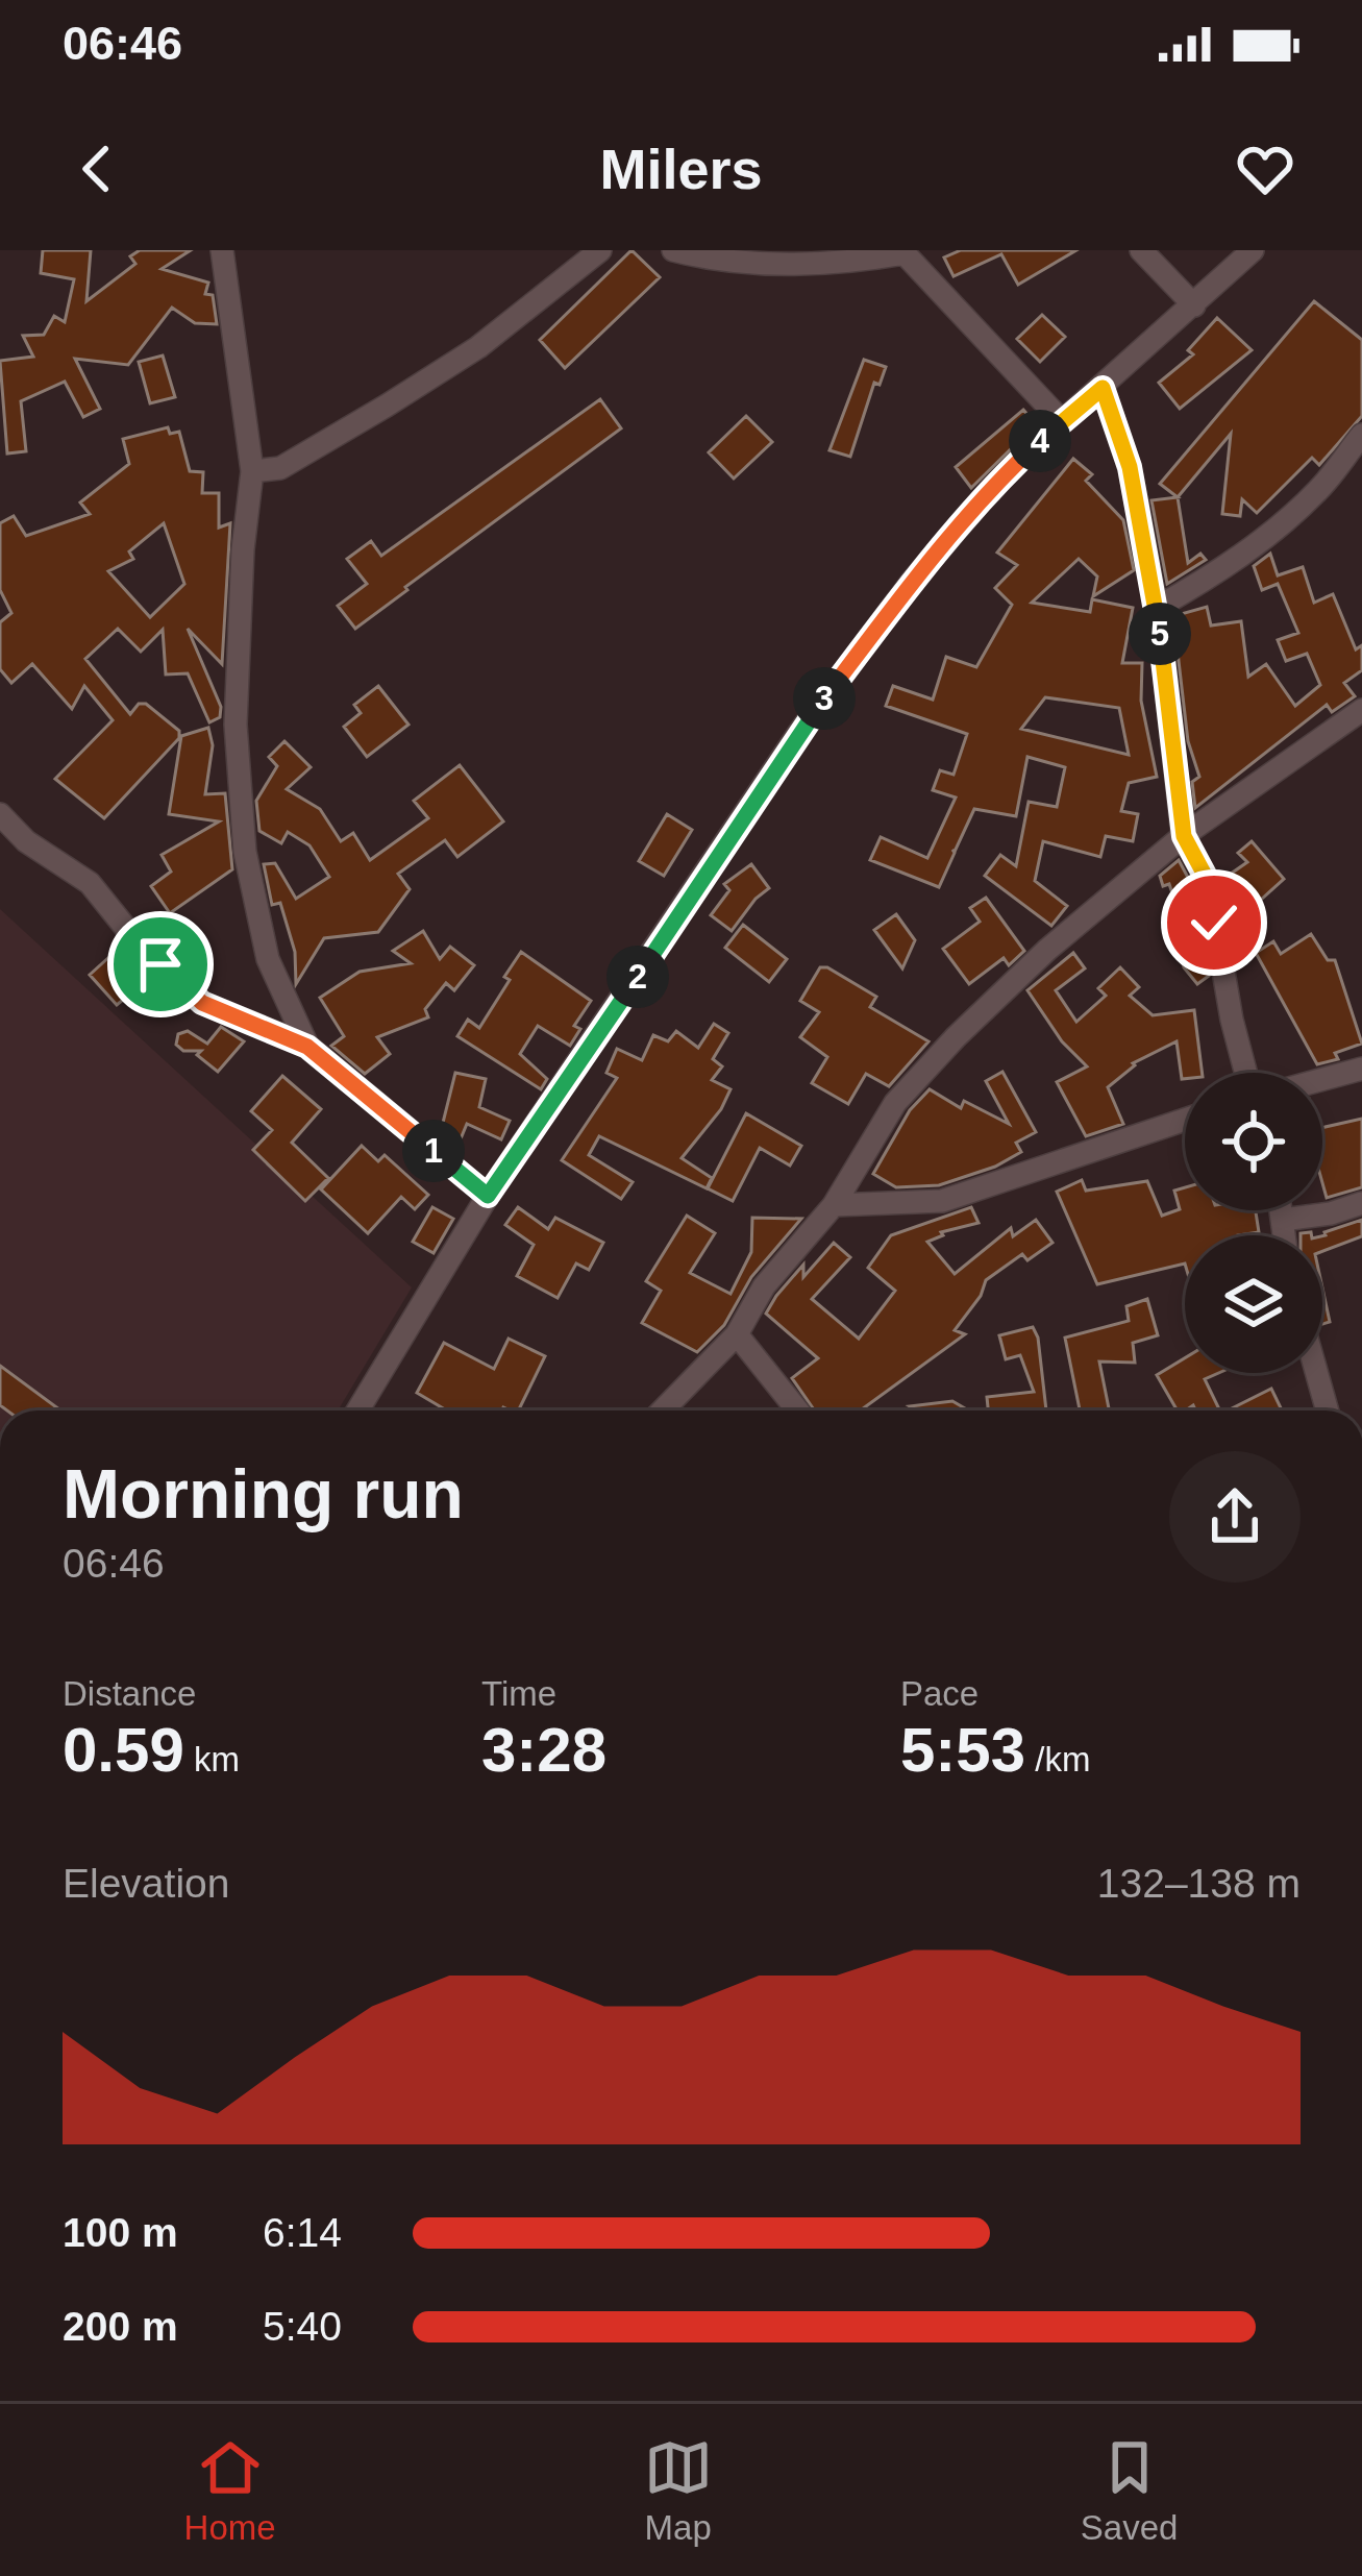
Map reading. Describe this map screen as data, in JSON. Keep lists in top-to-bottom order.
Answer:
{
  "page": {
    "status": "06:46",
    "header": "Milers",
    "pins": [
      "4",
      "5",
      "3",
      "2",
      "1"
    ],
    "heading": ["Morning run", "06:46"],
    "stats": [
      ["Distance", "0.59 km"],
      ["Time", "3:28"],
      ["Pace", "5:53 /km"]
    ],
    "chart": ["Elevation", "132–138 m"],
    "list": [
      {
        "name": "100 m",
        "note": "6:14"
      },
      {
        "name": "200 m",
        "note": "5:40"
      }
    ],
    "tabs": ["Home", "Map", "Saved"]
  }
}
